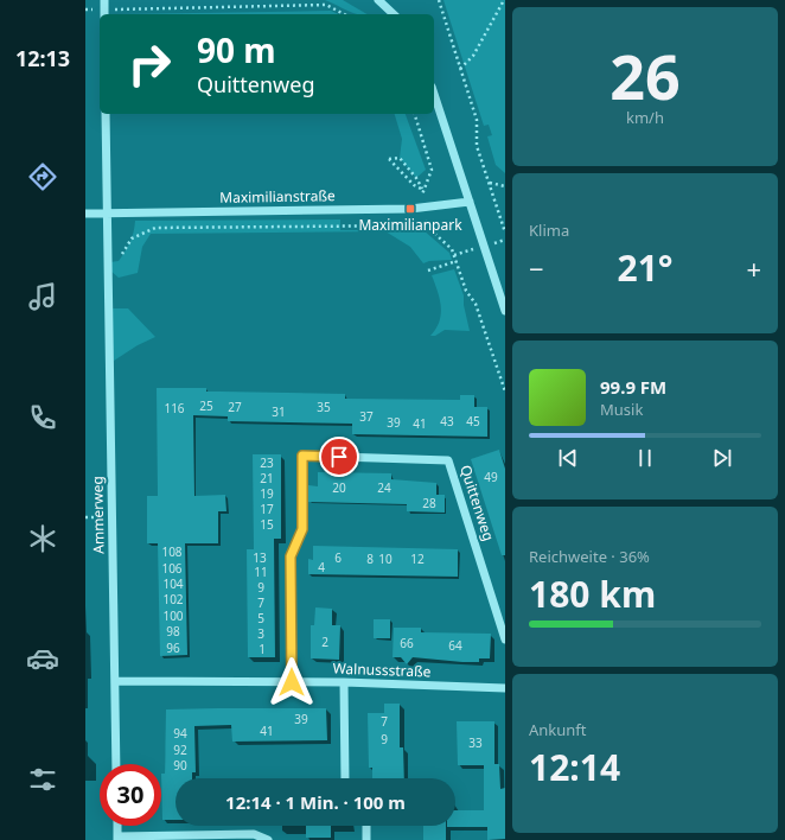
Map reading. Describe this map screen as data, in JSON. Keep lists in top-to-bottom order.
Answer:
{
  "streets": {
    "street": [
      "Maximilianstraße",
      "Quittenweg",
      "Ammerweg",
      "Walnussstraße"
    ]
  },
  "crossings": [
    ["Maximilianstraße", "Ammerweg"],
    ["Quittenweg", "Walnussstraße"],
    ["Ammerweg", "Walnussstraße"]
  ],
  "places": {
    "transit": ["Maximilianpark"]
  },
  "house_numbers": [
    "25",
    "27",
    "35",
    "116",
    "31",
    "37",
    "43",
    "45",
    "39",
    "41",
    "23",
    "49",
    "21",
    "20",
    "24",
    "19",
    "28",
    "17",
    "15",
    "108",
    "13",
    "6",
    "8",
    "10",
    "12",
    "4",
    "106",
    "11",
    "104",
    "9",
    "102",
    "7",
    "100",
    "5",
    "98",
    "3",
    "2",
    "66",
    "64",
    "96",
    "1",
    "39",
    "7",
    "41",
    "94",
    "9",
    "33",
    "92",
    "90"
  ],
  "page": {
    "tabs": "12:13",
    "tile": [
      ["26", "km/h"],
      "Klima",
      ["Reichweite · 36%", "180 km"],
      ["Ankunft", "12:14"]
    ],
    "turn": ["90 m", "Quittenweg"],
    "heat": ["−", "21°", "+"],
    "song": ["99.9 FM", "Musik"],
    "limit": "30",
    "trip": "12:14 · 1 Min. · 100 m"
  }
}
